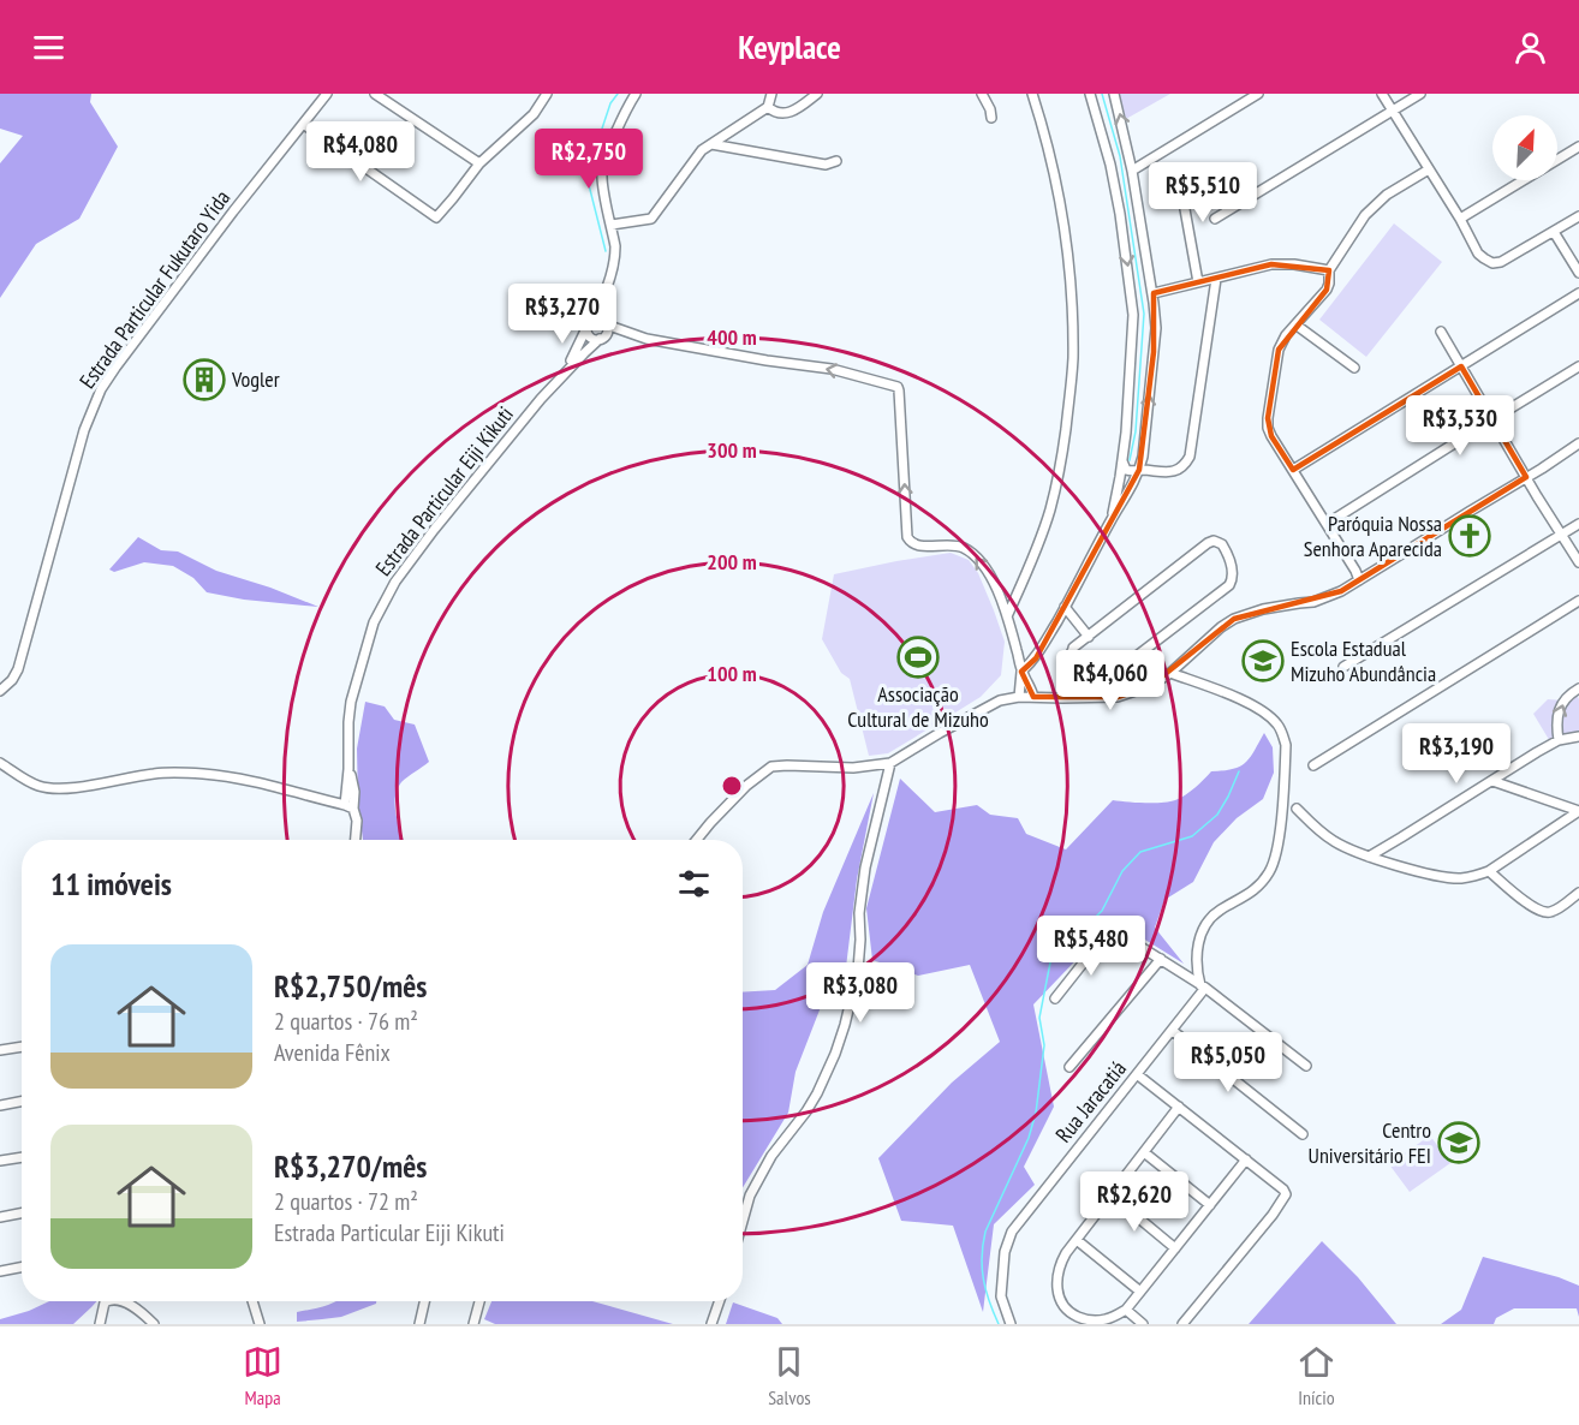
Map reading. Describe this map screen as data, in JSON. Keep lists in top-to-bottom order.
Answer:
{
  "streets": {
    "street": ["Estrada Particular Fukutaro Yida", "Estrada Particular Eiji Kikuti", "Rua Jaracatiá"]
  },
  "places": {
    "building": ["Vogler"],
    "church": ["Paróquia Nossa Senhora Aparecida"],
    "sports": ["Associação Cultural de Mizuho"],
    "school or university": ["Escola Estadual Mizuho Abundância", "Centro Universitário FEI"]
  },
  "north": "top right",
  "page": {
    "header": "Keyplace",
    "price": [
      "R$4,080",
      "R$2,750",
      "R$5,510",
      "R$3,270",
      "R$3,530",
      "R$4,060",
      "R$3,190",
      "R$5,480",
      "R$3,080",
      "R$5,050",
      "R$2,620"
    ],
    "heading": "11 imóveis",
    "list": [
      {
        "name": "R$2,750/mês",
        "note": "2 quartos · 76 m² · Avenida Fênix"
      },
      {
        "name": "R$3,270/mês",
        "note": "2 quartos · 72 m² · Estrada Particular Eiji Kikuti"
      }
    ],
    "tabs": ["Mapa", "Salvos", "Início"]
  },
  "rings": [
    "400 m",
    "300 m",
    "200 m",
    "100 m"
  ]
}
